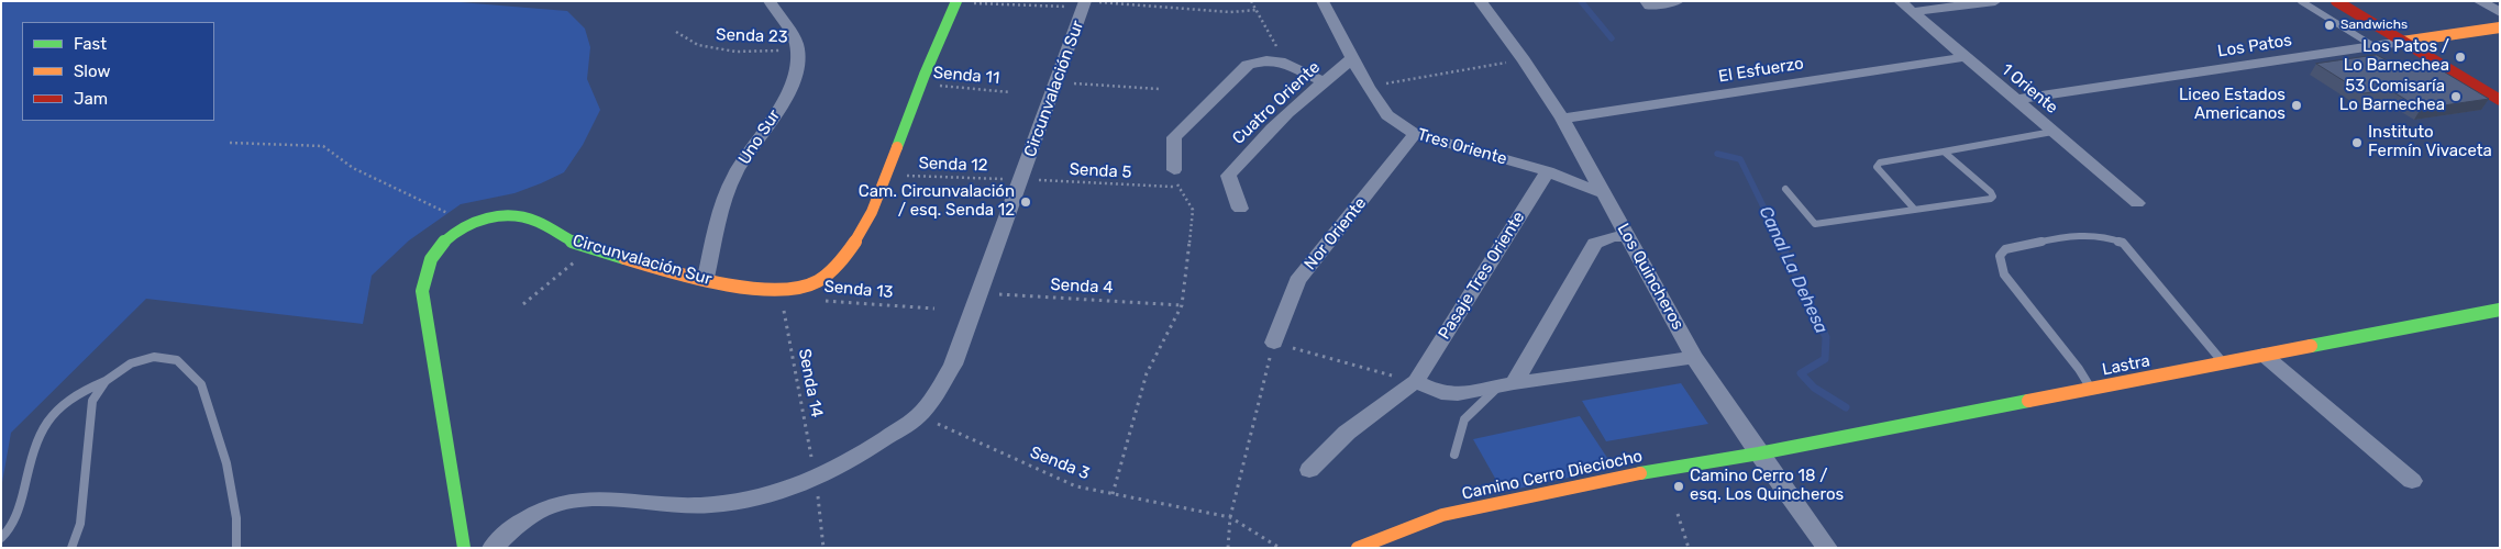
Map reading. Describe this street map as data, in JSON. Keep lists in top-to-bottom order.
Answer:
{
  "streets": {
    "street": [
      "Los Patos",
      "El Esfuerzo",
      "Circunvalación Sur",
      "1 Oriente",
      "Cuatro Oriente",
      "Uno Sur",
      "Tres Oriente",
      "Nor Oriente",
      "Pasaje Tres Oriente",
      "Los Quincheros",
      "Lastra",
      "Camino Cerro Dieciocho"
    ],
    "path": [
      "Senda 23",
      "Senda 11",
      "Senda 12",
      "Senda 5",
      "Senda 4",
      "Senda 13",
      "Senda 14",
      "Senda 3"
    ]
  },
  "crossings": [
    ["Senda 23", "Uno Sur"],
    ["Los Patos", "1 Oriente"],
    ["El Esfuerzo", "1 Oriente"],
    ["El Esfuerzo", "Los Quincheros"],
    ["Senda 11", "Circunvalación Sur"],
    ["Circunvalación Sur", "Uno Sur"],
    ["Circunvalación Sur", "Senda 12"],
    ["Circunvalación Sur", "Senda 5"],
    ["Circunvalación Sur", "Senda 4"],
    ["Circunvalación Sur", "Senda 14"],
    ["Circunvalación Sur", "Senda 3"],
    ["Cuatro Oriente", "Tres Oriente"],
    ["Tres Oriente", "Nor Oriente"],
    ["Tres Oriente", "Pasaje Tres Oriente"],
    ["Tres Oriente", "Los Quincheros"],
    ["Senda 12", "Senda 5"],
    ["Los Quincheros", "Lastra"],
    ["Los Quincheros", "Camino Cerro Dieciocho"],
    ["Lastra", "Camino Cerro Dieciocho"]
  ],
  "water": ["Canal La Dehesa"],
  "places": [
    "Sandwichs",
    "Los Patos / Lo Barnechea",
    "53 Comisaría Lo Barnechea",
    "Liceo Estados Americanos",
    "Instituto Fermín Vivaceta",
    "Cam. Circunvalación / esq. Senda 12",
    "Camino Cerro 18 / esq. Los Quincheros"
  ],
  "legend": ["Fast", "Slow", "Jam"]
}
